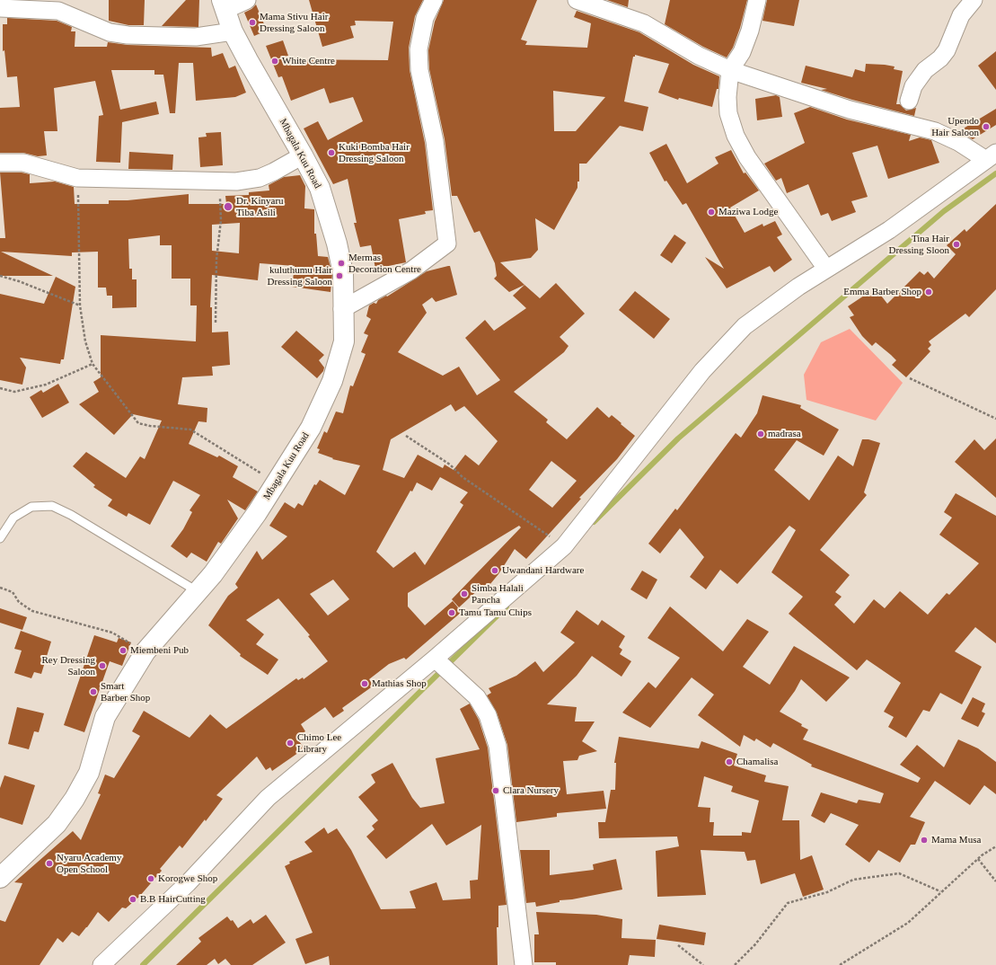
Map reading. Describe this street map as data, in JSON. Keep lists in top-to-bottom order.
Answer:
{
  "streets": {
    "street": ["Mbagala Kuu Road"]
  },
  "places": [
    "Mama Stivu Hair Dressing Saloon",
    "White Centre",
    "Upendo Hair Saloon",
    "Kuki Bomba Hair Dressing Saloon",
    "Dr. Kinyaru Tiba Asili",
    "Maziwa Lodge",
    "Tina Hair Dressing Sloon",
    "Mermas Decoration Centre",
    "kuluthumu Hair Dressing Saloon",
    "Emma Barber Shop",
    "madrasa",
    "Uwandani Hardware",
    "Simba Halali Pancha",
    "Tamu Tamu Chips",
    "Miembeni Pub",
    "Rey Dressing Saloon",
    "Mathias Shop",
    "Smart Barber Shop",
    "Chimo Lee Library",
    "Chamalisa",
    "Clara Nursery",
    "Mama Musa",
    "Nyaru Academy Open School",
    "Korogwe Shop",
    "B.B HairCutting"
  ]
}
